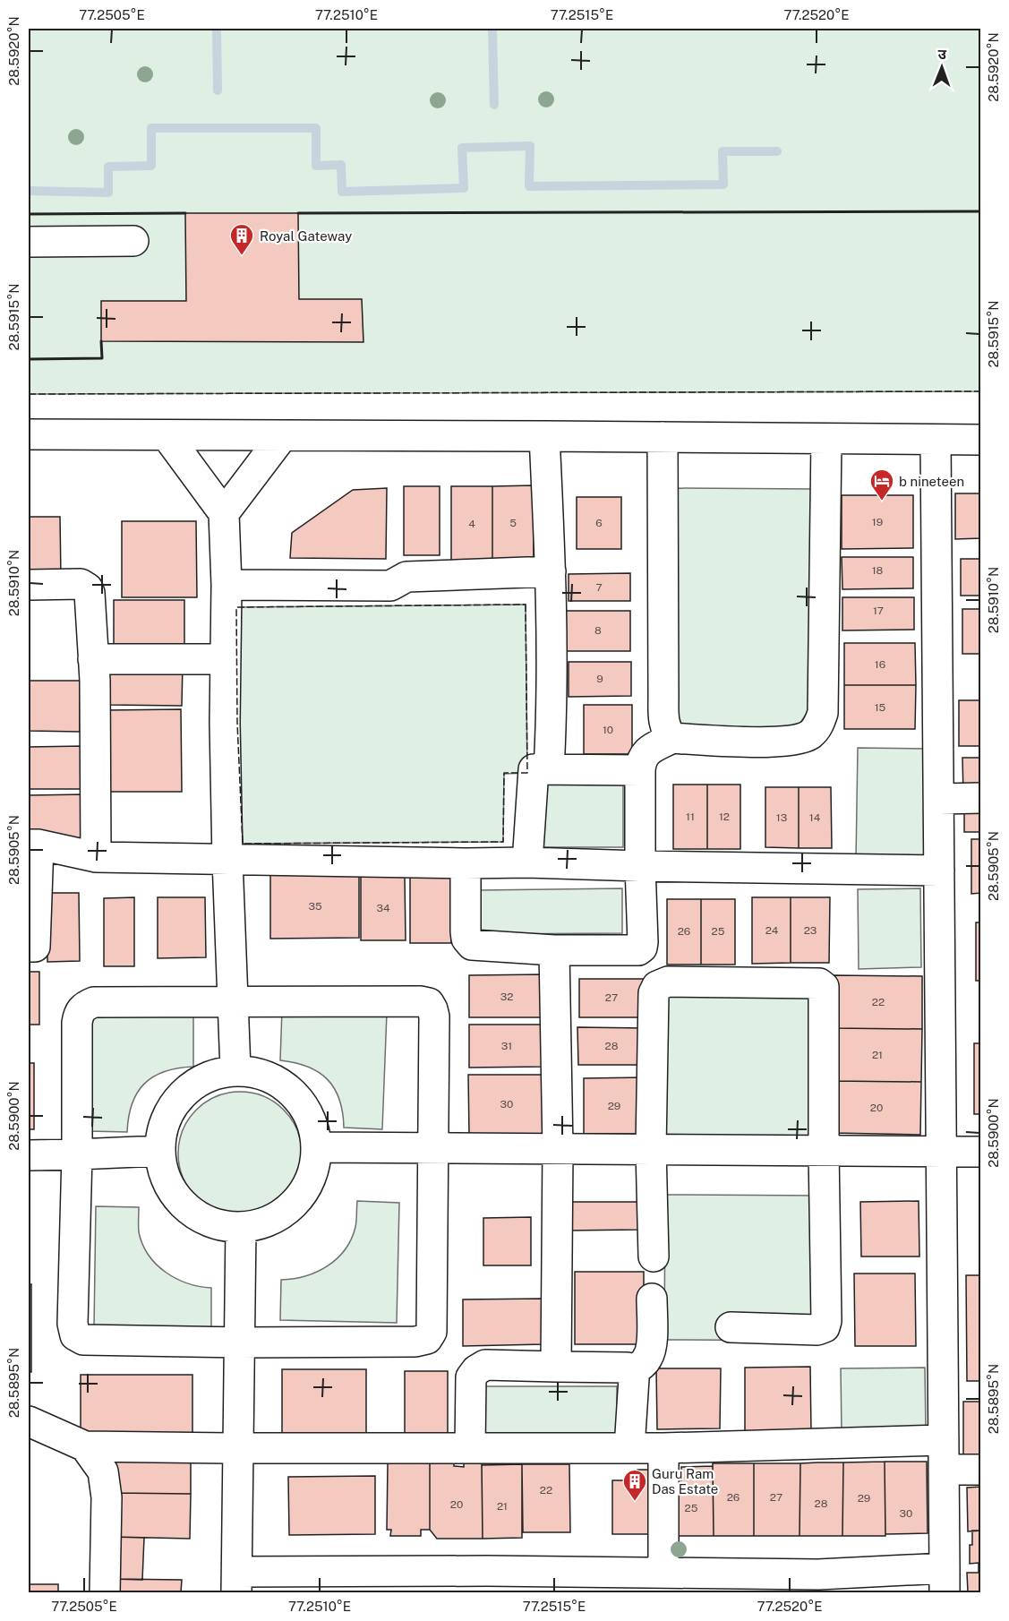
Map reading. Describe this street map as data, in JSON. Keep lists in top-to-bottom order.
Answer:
{
  "places": {
    "building": ["Royal Gateway", "Guru Ram Das Estate"],
    "hotel": ["b nineteen"]
  },
  "house_numbers": [
    "19",
    "5",
    "6",
    "4",
    "18",
    "7",
    "17",
    "8",
    "16",
    "9",
    "15",
    "10",
    "11",
    "12",
    "13",
    "14",
    "35",
    "34",
    "24",
    "23",
    "26",
    "25",
    "32",
    "27",
    "22",
    "31",
    "28",
    "21",
    "30",
    "29",
    "20",
    "22",
    "26",
    "27",
    "29",
    "28",
    "20",
    "21",
    "25",
    "30"
  ],
  "north": "top",
  "coordinates": [
    "77.2505°E",
    "77.2510°E",
    "77.2515°E",
    "77.2520°E",
    "28.5920°N",
    "28.5915°N",
    "28.5910°N",
    "28.5905°N",
    "28.5900°N",
    "28.5895°N"
  ]
}
